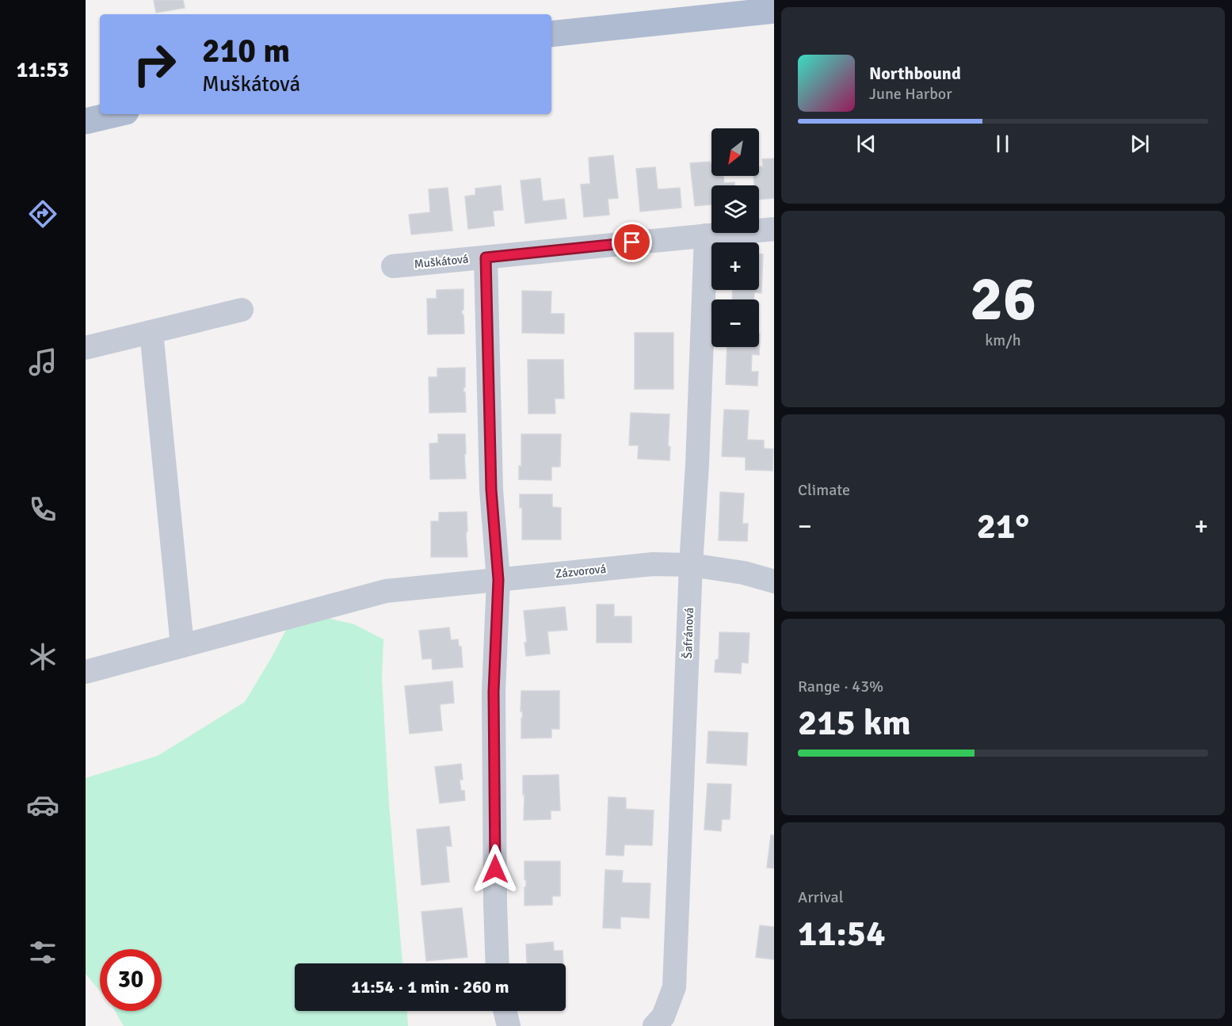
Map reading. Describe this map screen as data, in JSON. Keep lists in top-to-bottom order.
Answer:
{
  "streets": {
    "street": ["Muškátová", "Zázvorová", "Šafránová"]
  },
  "crossings": [
    ["Muškátová", "Šafránová"],
    ["Zázvorová", "Šafránová"]
  ],
  "north": "bottom left",
  "page": {
    "tabs": "11:53",
    "turn": ["210 m", "Muškátová"],
    "song": ["Northbound", "June Harbor"],
    "map_buttons": ["+", "−"],
    "tile": [
      ["26", "km/h"],
      "Climate",
      ["Range · 43%", "215 km"],
      ["Arrival", "11:54"]
    ],
    "heat": ["−", "21°", "+"],
    "limit": "30",
    "trip": "11:54 · 1 min · 260 m"
  }
}
